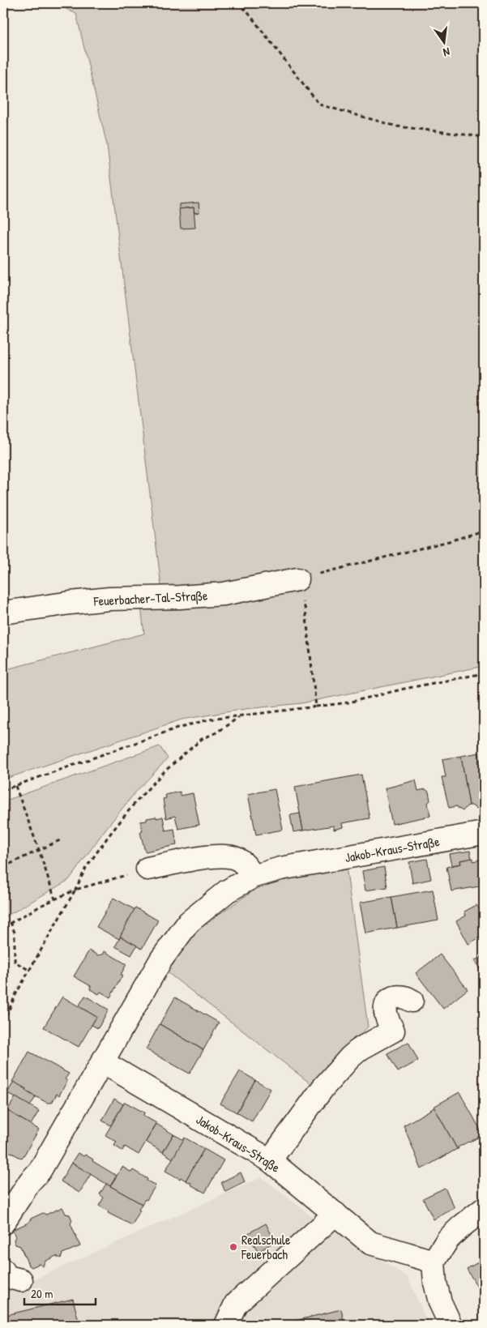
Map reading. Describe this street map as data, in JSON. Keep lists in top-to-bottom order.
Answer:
{
  "streets": {
    "street": ["Feuerbacher-Tal-Straße", "Jakob-Kraus-Straße"]
  },
  "places": ["Realschule Feuerbach"],
  "scale_bar": "20 m",
  "north": "bottom"
}
